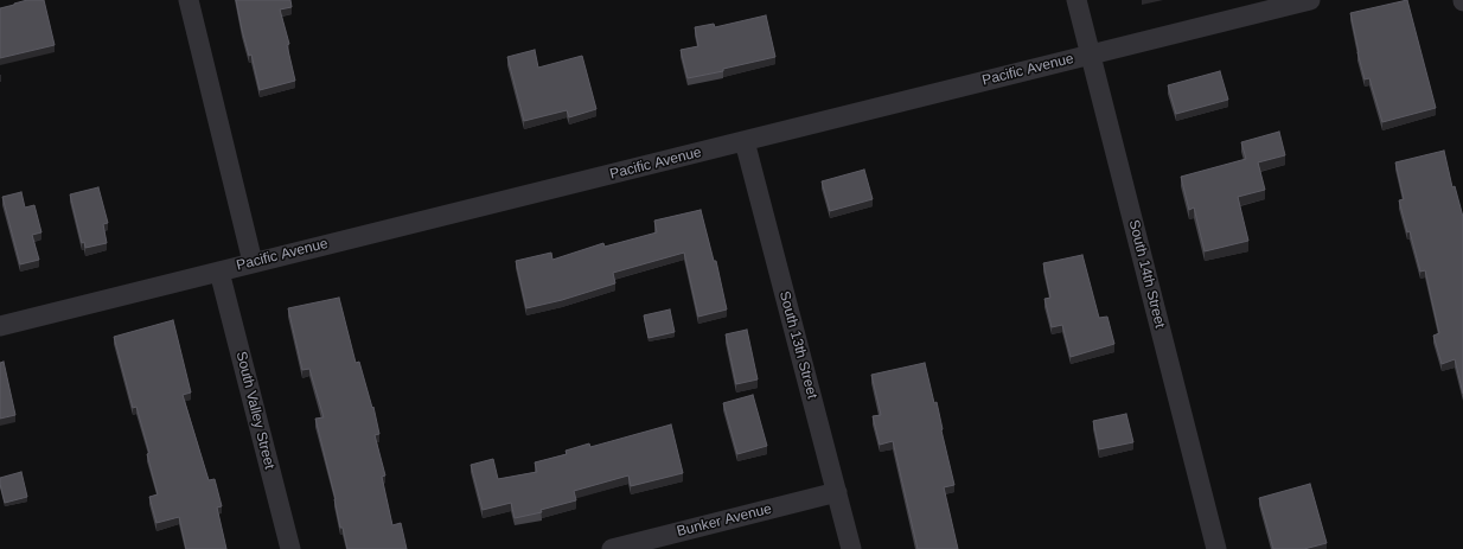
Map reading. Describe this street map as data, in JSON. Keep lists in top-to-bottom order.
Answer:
{
  "streets": {
    "street": [
      "Pacific Avenue",
      "South 14th Street",
      "South 13th Street",
      "South Valley Street",
      "Bunker Avenue"
    ]
  },
  "crossings": [
    ["Pacific Avenue", "South 14th Street"],
    ["Pacific Avenue", "South 13th Street"],
    ["Pacific Avenue", "South Valley Street"],
    ["South 13th Street", "Bunker Avenue"]
  ]
}
